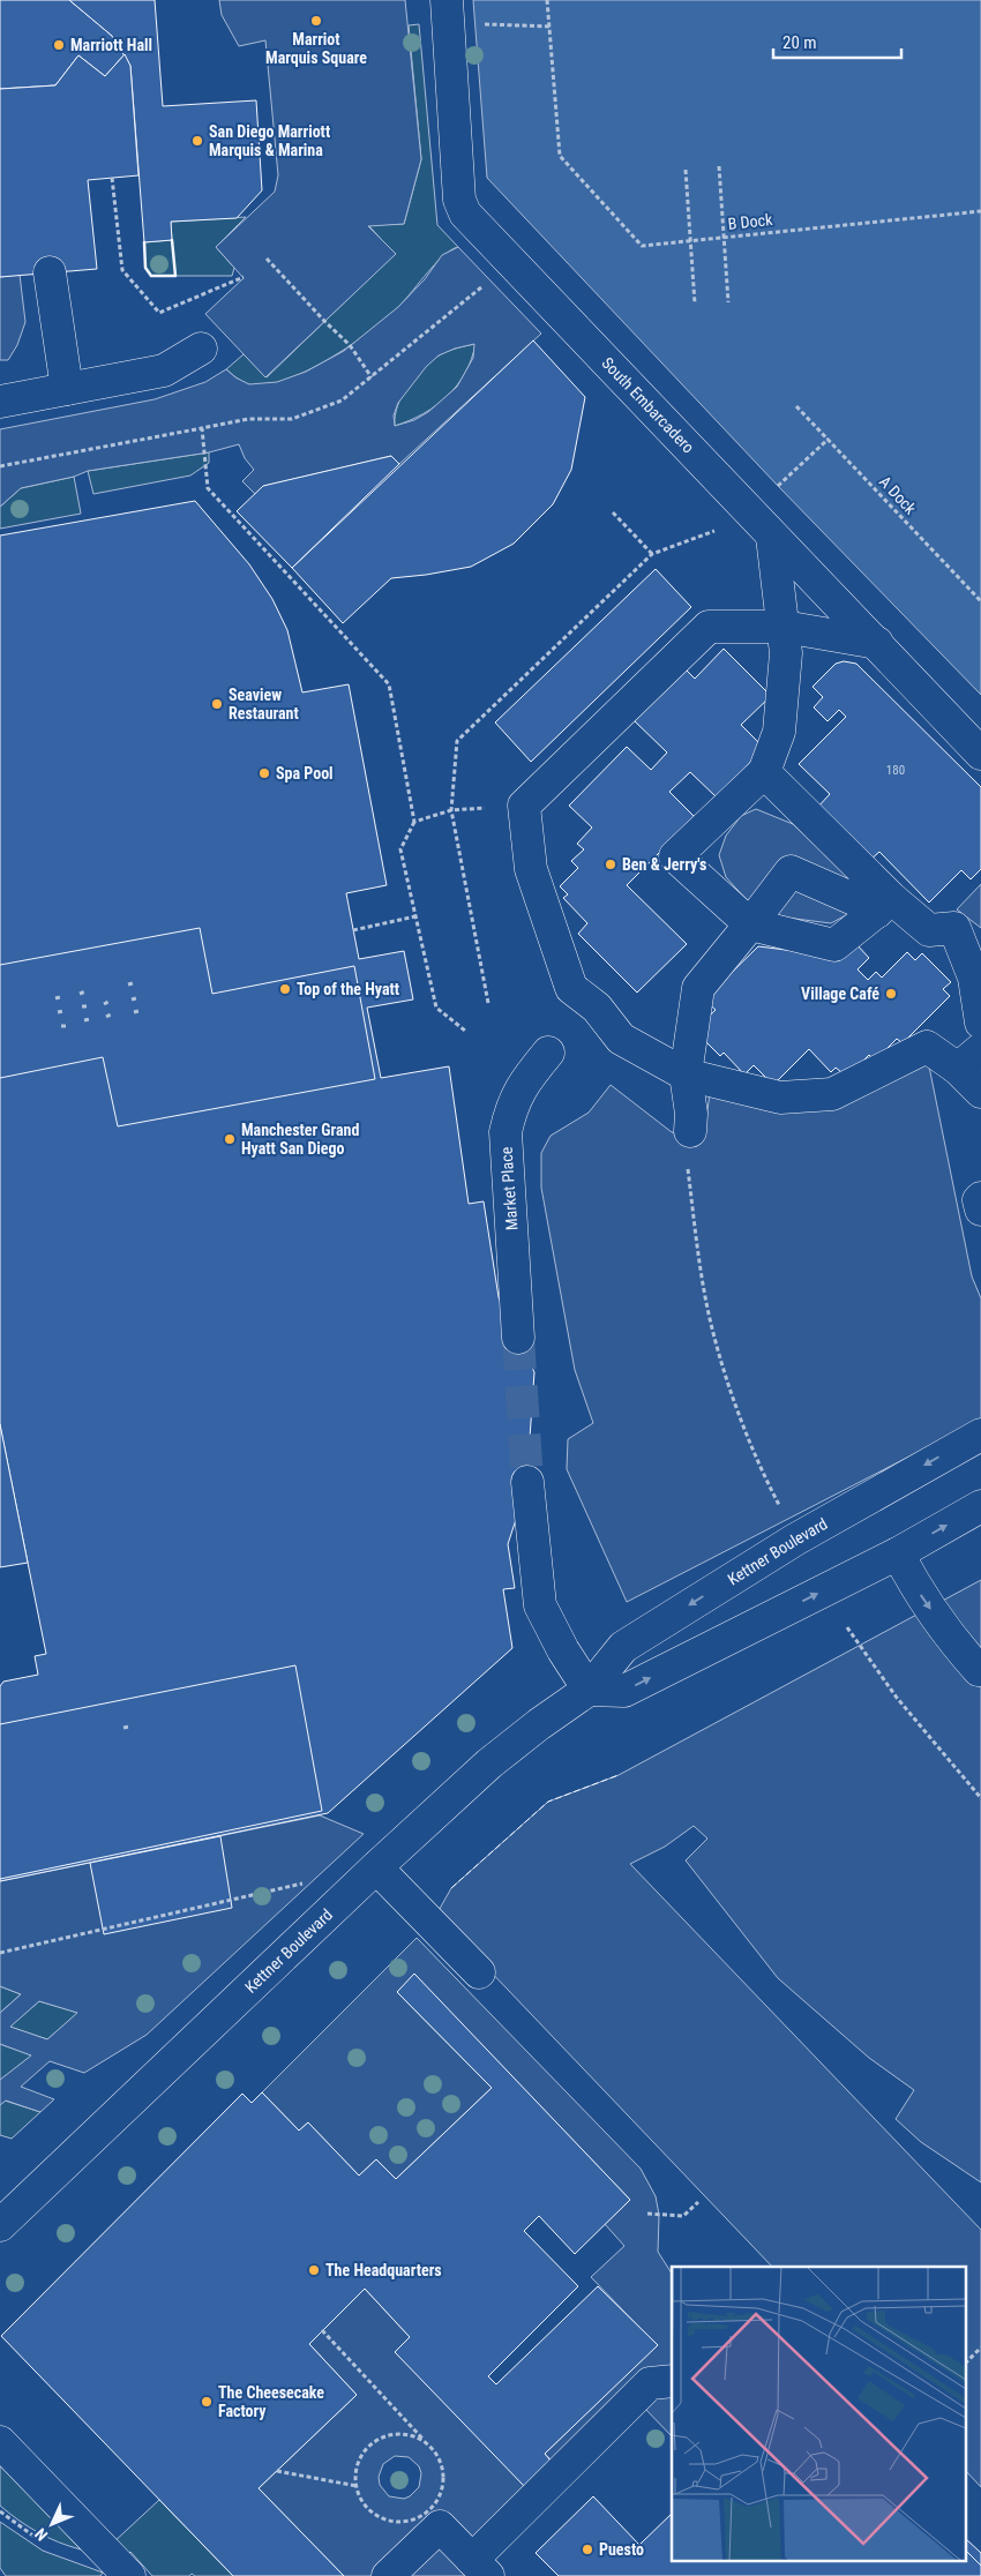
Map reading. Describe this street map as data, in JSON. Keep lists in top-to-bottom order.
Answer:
{
  "streets": {
    "street": ["South Embarcadero", "Market Place", "Kettner Boulevard"],
    "path": ["B Dock", "A Dock"]
  },
  "places": [
    "Marriot Marquis Square",
    "Marriott Hall",
    "San Diego Marriott Marquis & Marina",
    "Seaview Restaurant",
    "Spa Pool",
    "Ben & Jerry's",
    "Top of the Hyatt",
    "Village Café",
    "Manchester Grand Hyatt San Diego",
    "The Headquarters",
    "The Cheesecake Factory",
    "Puesto"
  ],
  "house_numbers": ["180"],
  "scale_bar": "20 m",
  "north": "bottom left"
}
